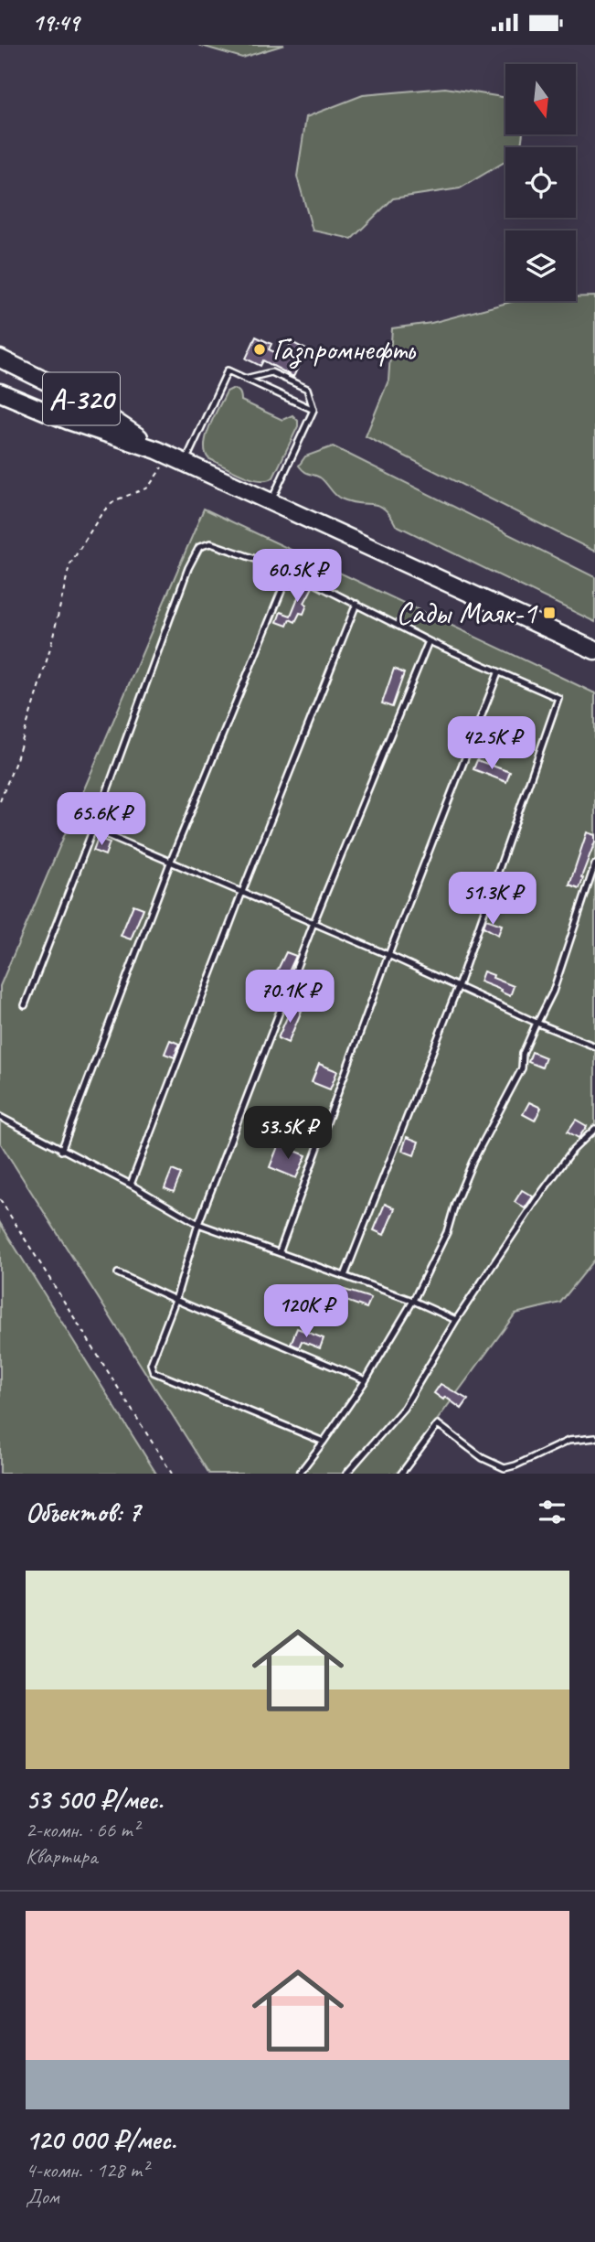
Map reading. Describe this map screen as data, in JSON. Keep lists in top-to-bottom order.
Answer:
{
  "streets": {
    "highway": ["А-320"]
  },
  "places": {
    "other": ["Газпромнефть"],
    "transit": ["Сады Маяк-1"]
  },
  "north": "bottom",
  "page": {
    "status": "19:49",
    "price": [
      "60.5K ₽",
      "42.5K ₽",
      "65.6K ₽",
      "51.3K ₽",
      "70.1K ₽",
      "53.5K ₽",
      "120K ₽"
    ],
    "heading": "Объектов: 7",
    "list": [
      {
        "name": "53 500 ₽/мес.",
        "note": "2-комн. · 66 m² · Квартира"
      },
      {
        "name": "120 000 ₽/мес.",
        "note": "4-комн. · 128 m² · Дом"
      }
    ]
  }
}
